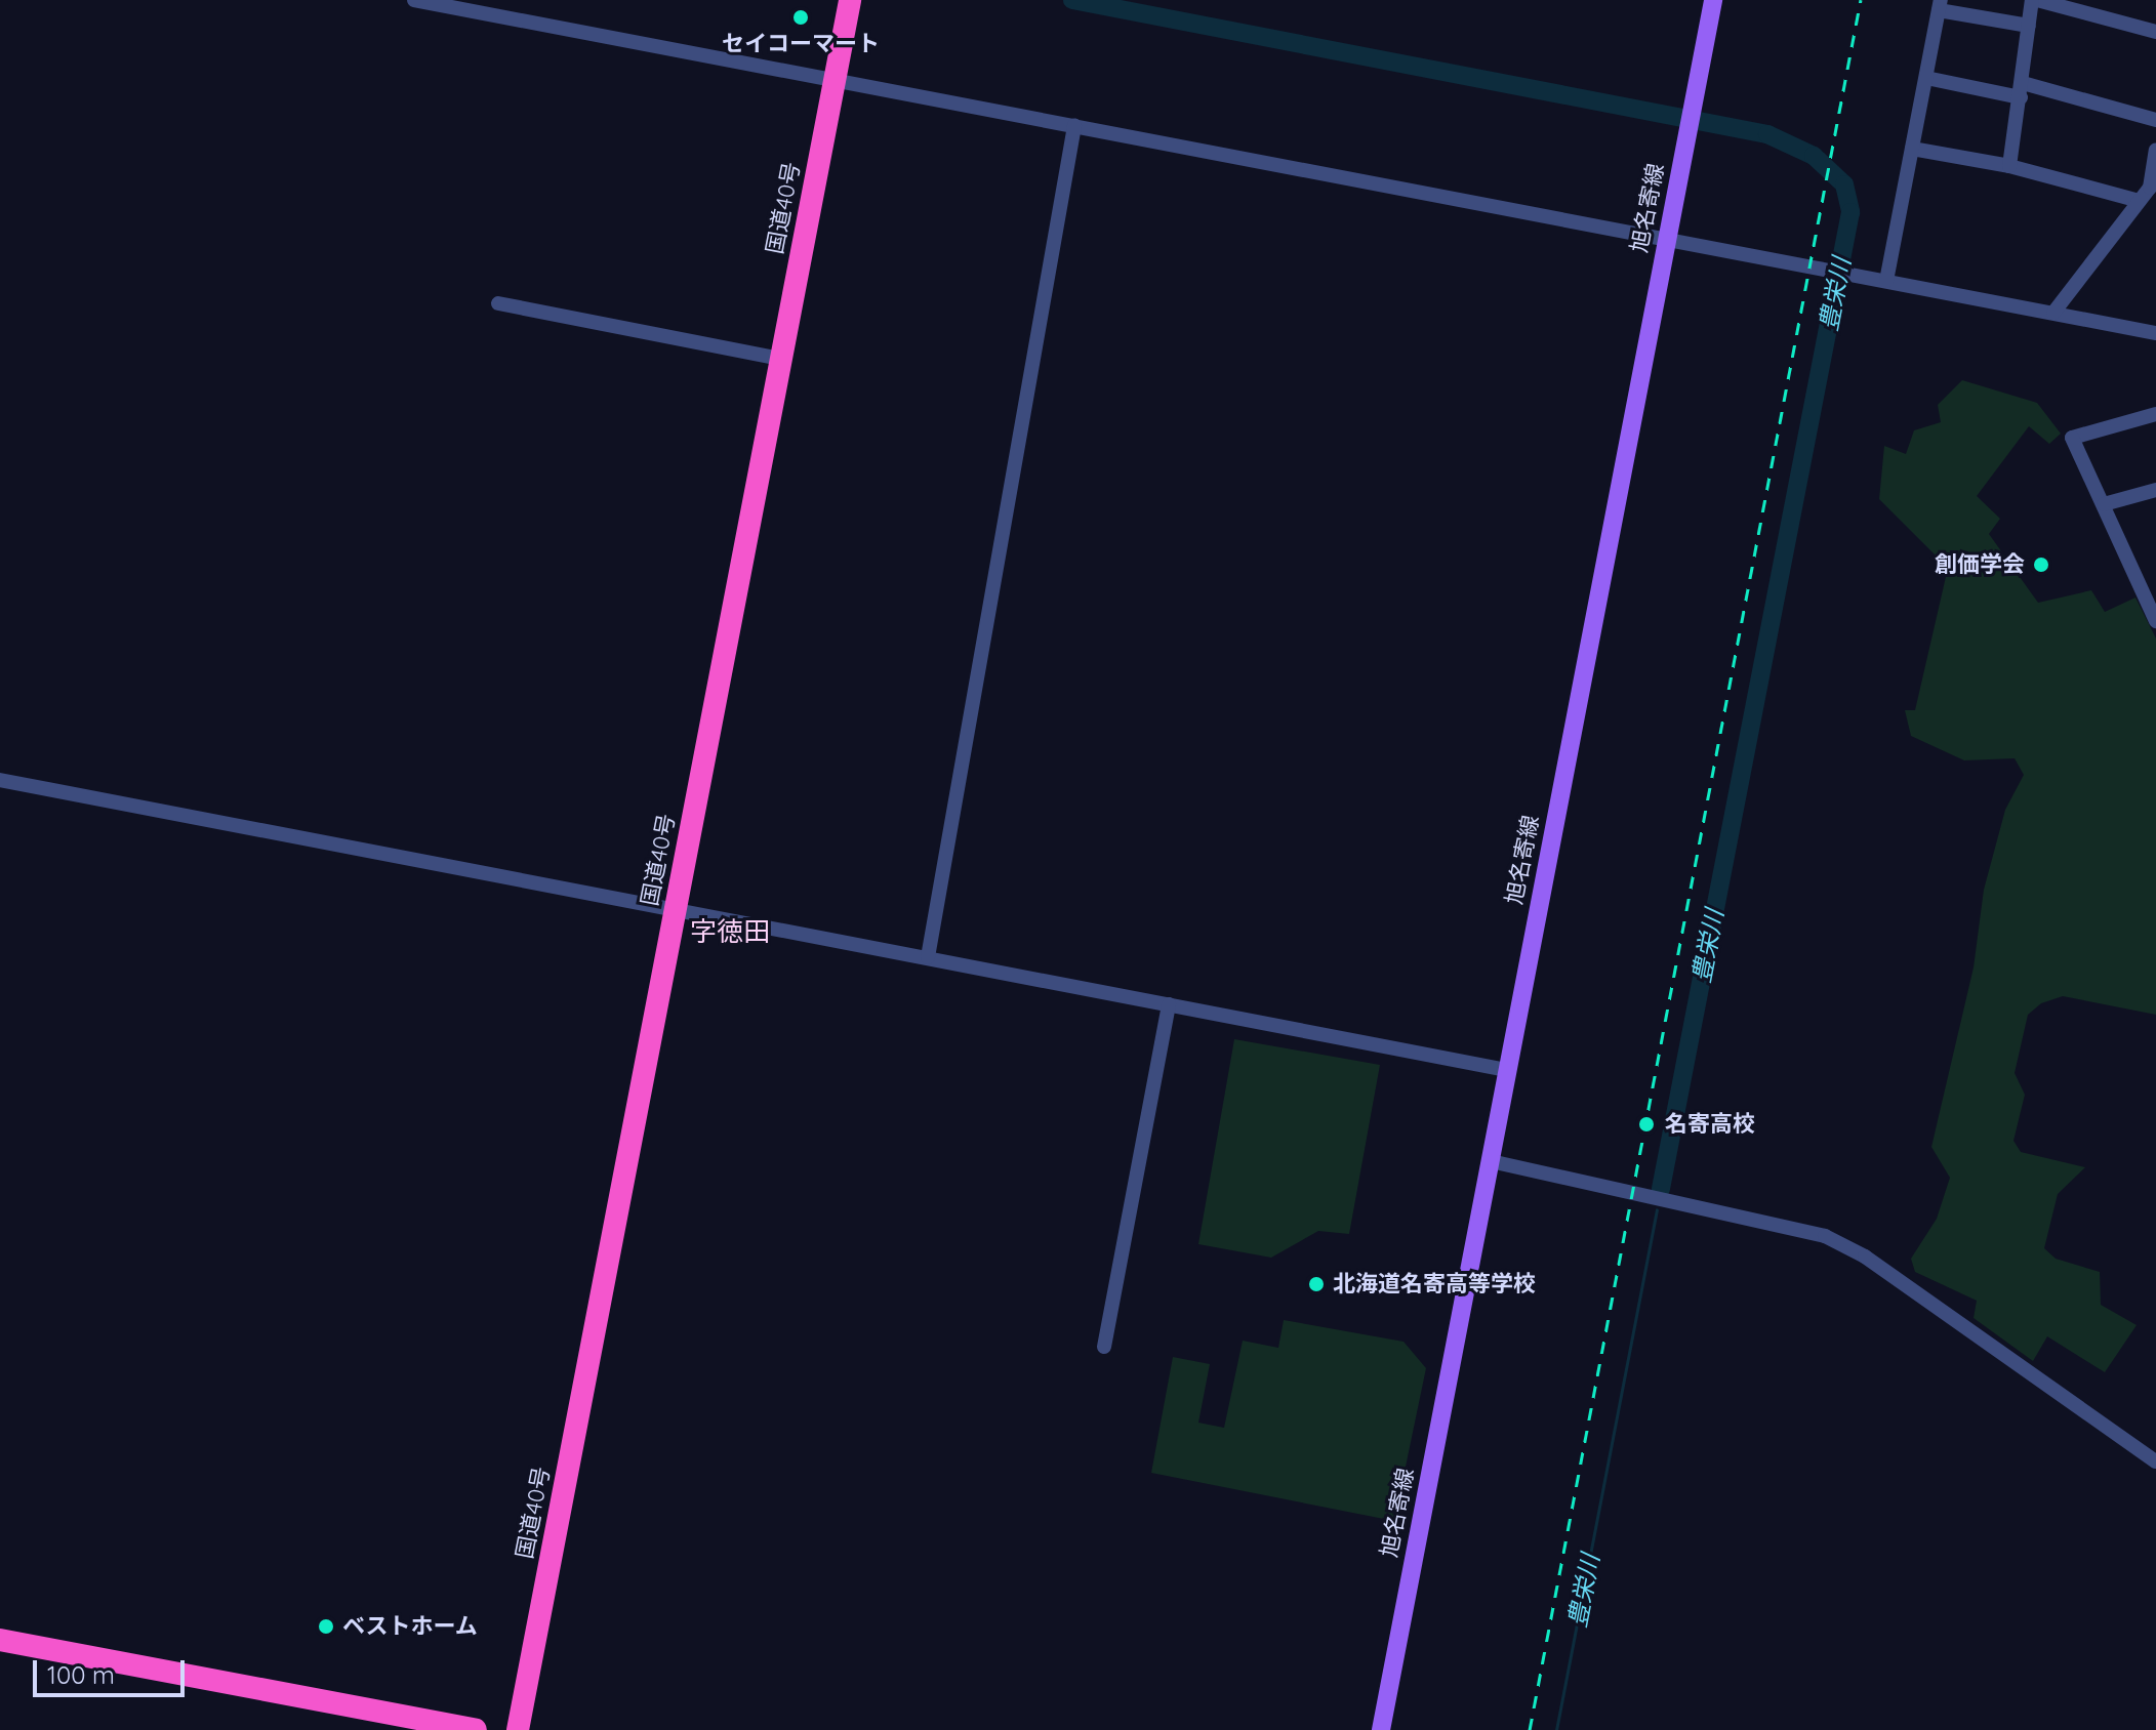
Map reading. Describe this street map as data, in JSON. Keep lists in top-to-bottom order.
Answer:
{
  "streets": {
    "highway": ["国道40号"],
    "main road": ["旭名寄線"]
  },
  "districts": ["字徳田"],
  "water": ["豊栄川"],
  "places": [
    "セイコーマート",
    "創価学会",
    "名寄高校",
    "北海道名寄高等学校",
    "ベストホーム"
  ],
  "scale_bar": "100 m"
}
